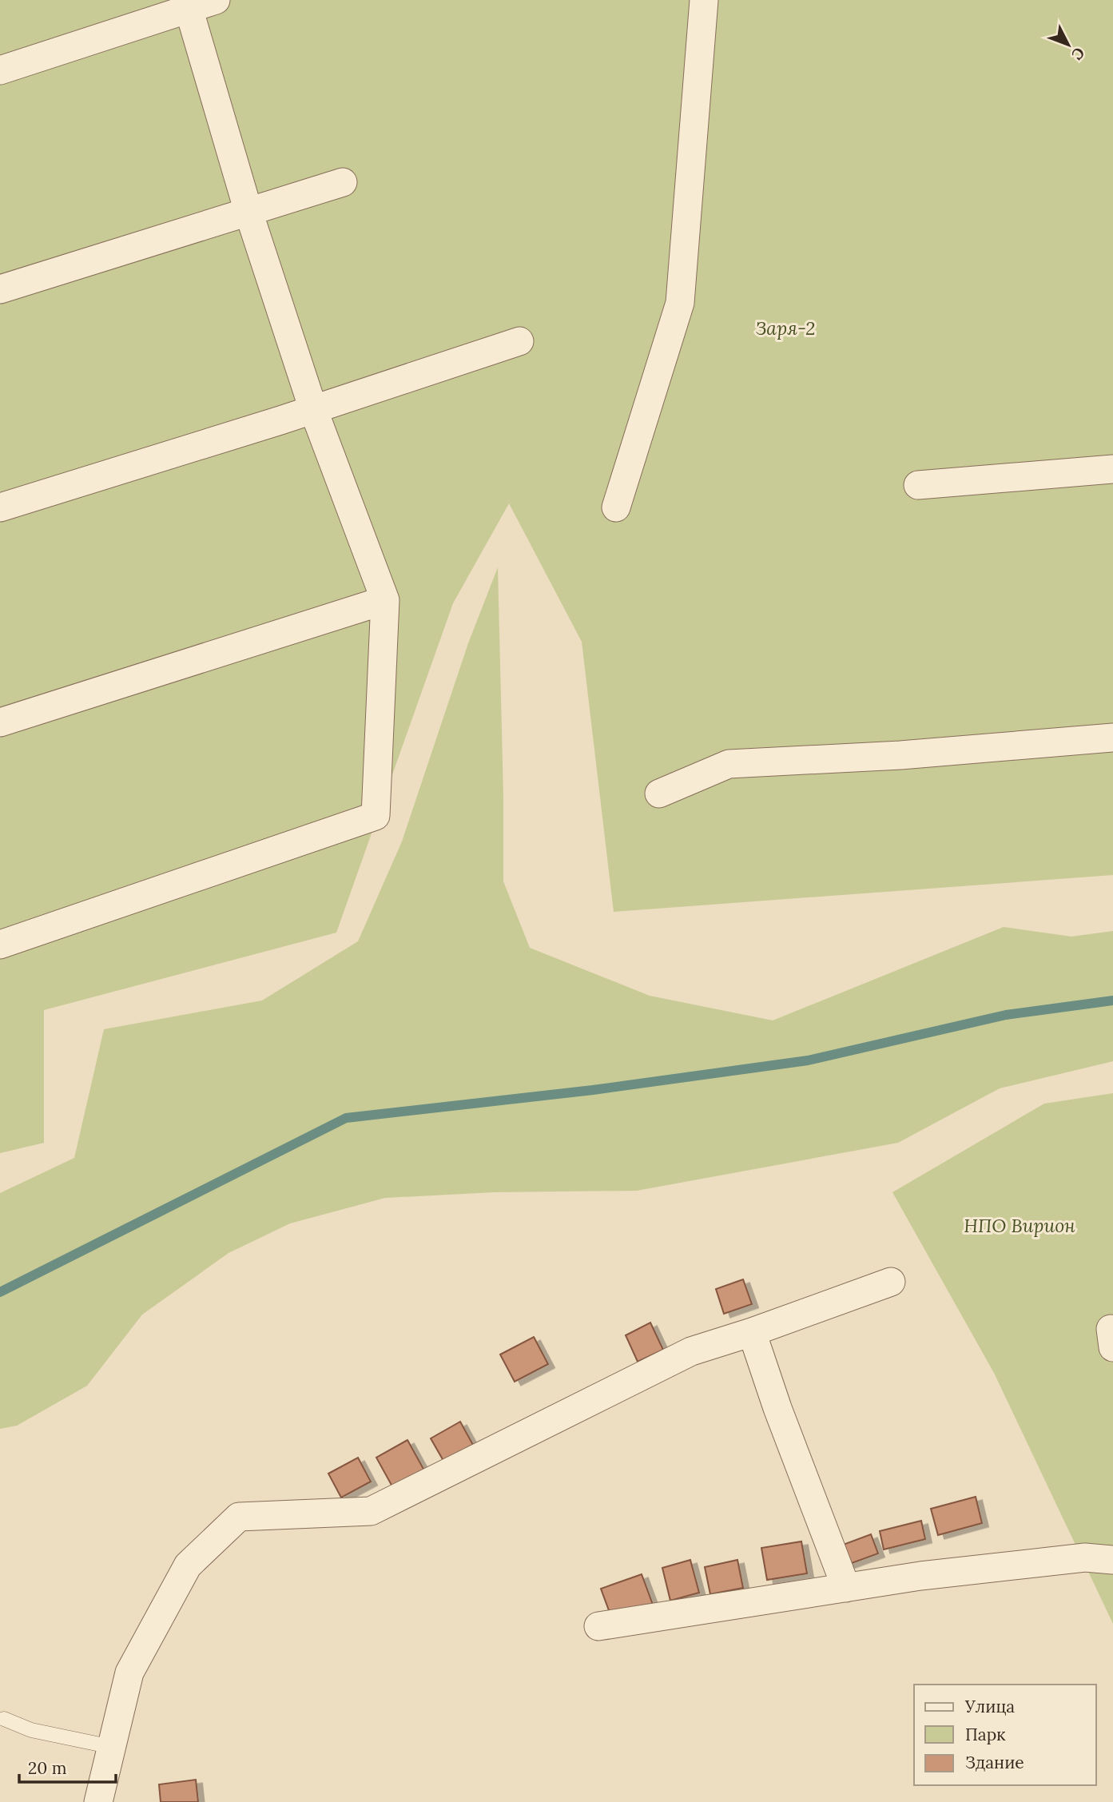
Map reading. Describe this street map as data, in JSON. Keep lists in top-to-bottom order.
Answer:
{
  "parks": ["Заря-2", "НПО Вирион"],
  "legend": ["Улица", "Парк", "Здание"],
  "scale_bar": "20 m",
  "north": "bottom right"
}
